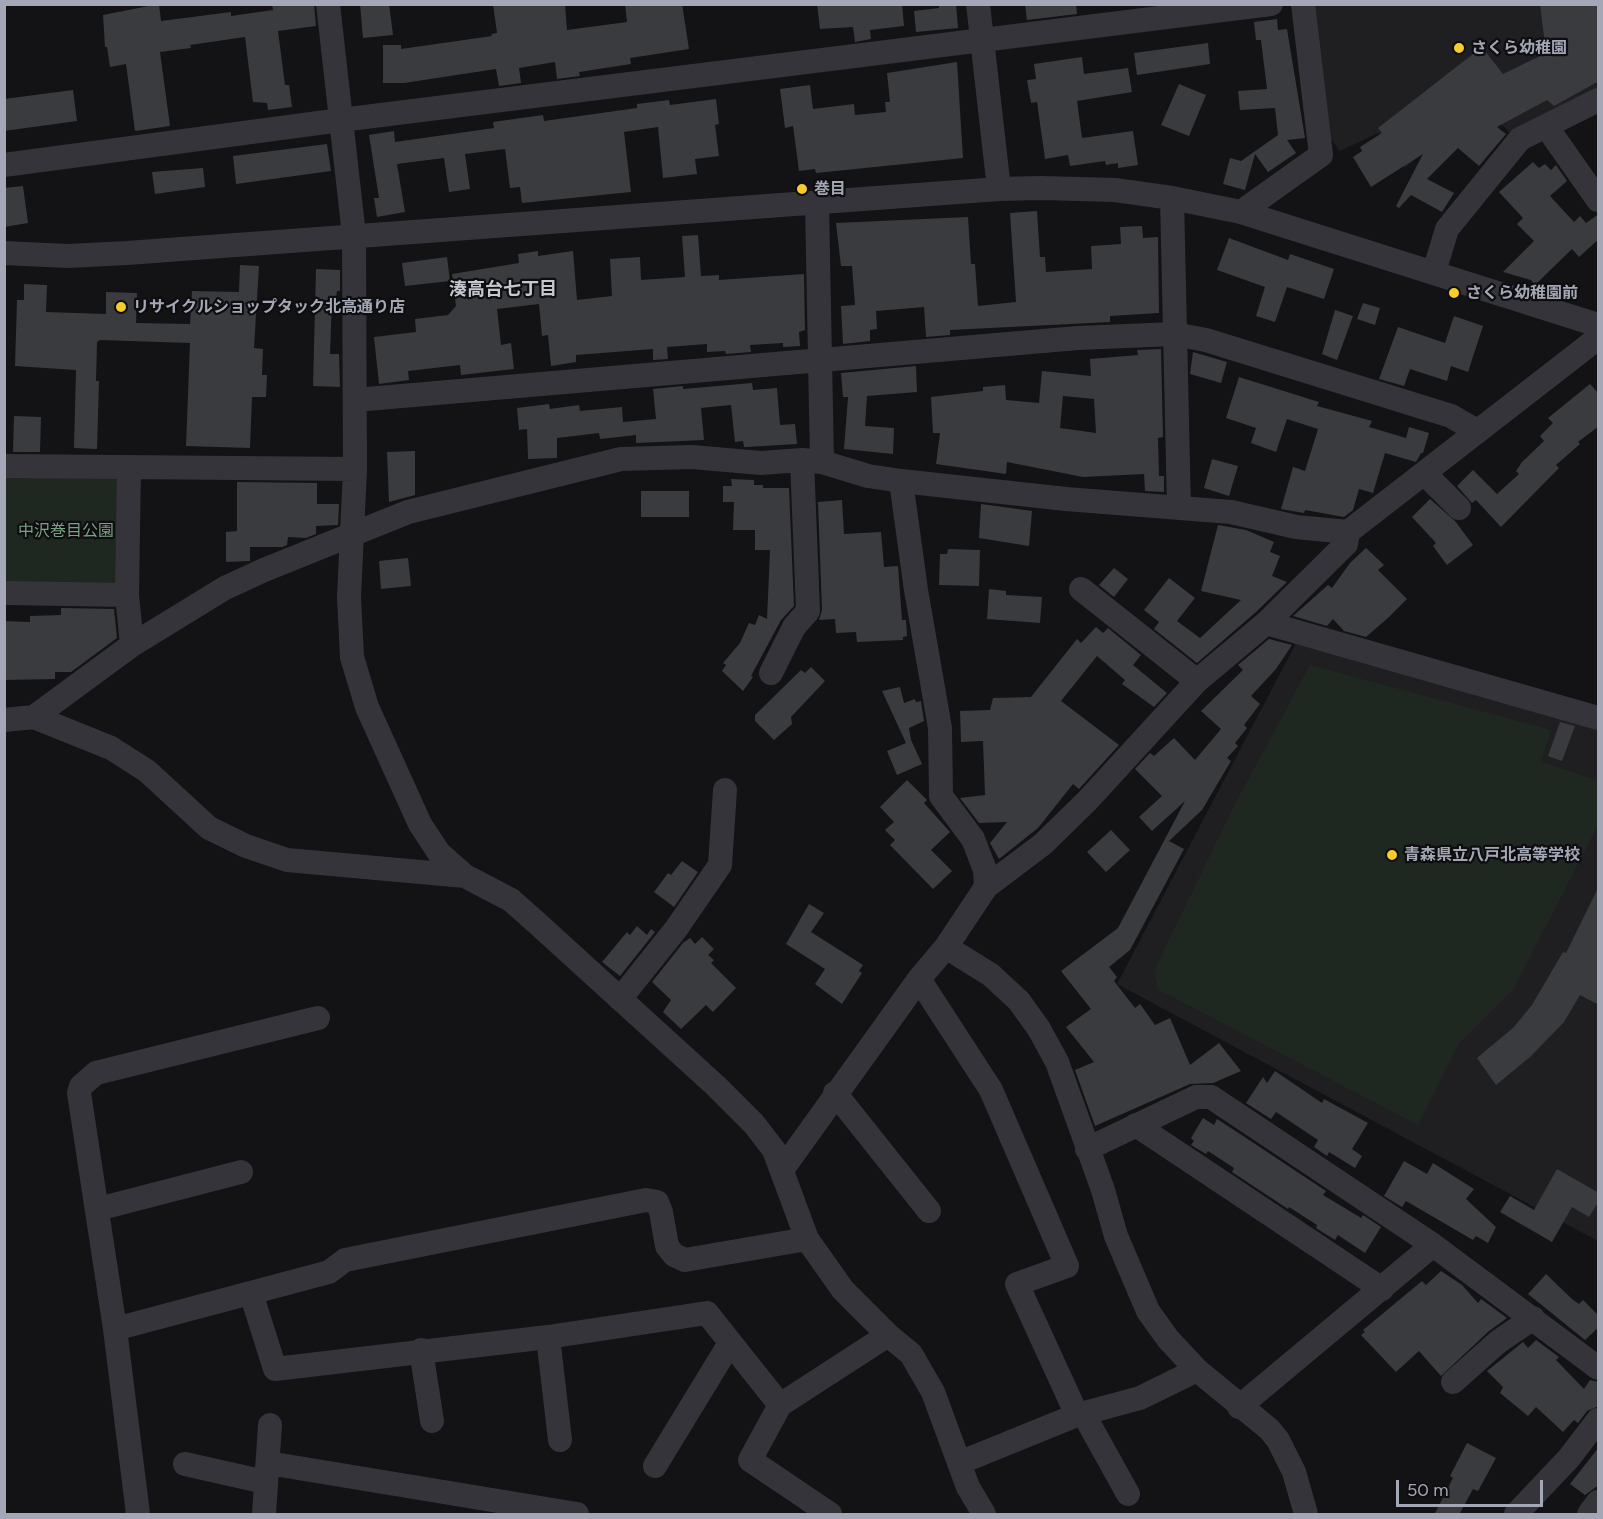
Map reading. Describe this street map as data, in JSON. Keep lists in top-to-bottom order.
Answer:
{
  "districts": ["湊高台七丁目"],
  "parks": ["中沢巻目公園"],
  "places": [
    "さくら幼稚園",
    "巻目",
    "さくら幼稚園前",
    "リサイクルショップタック北高通り店",
    "青森県立八戸北高等学校"
  ],
  "scale_bar": "50 m"
}
